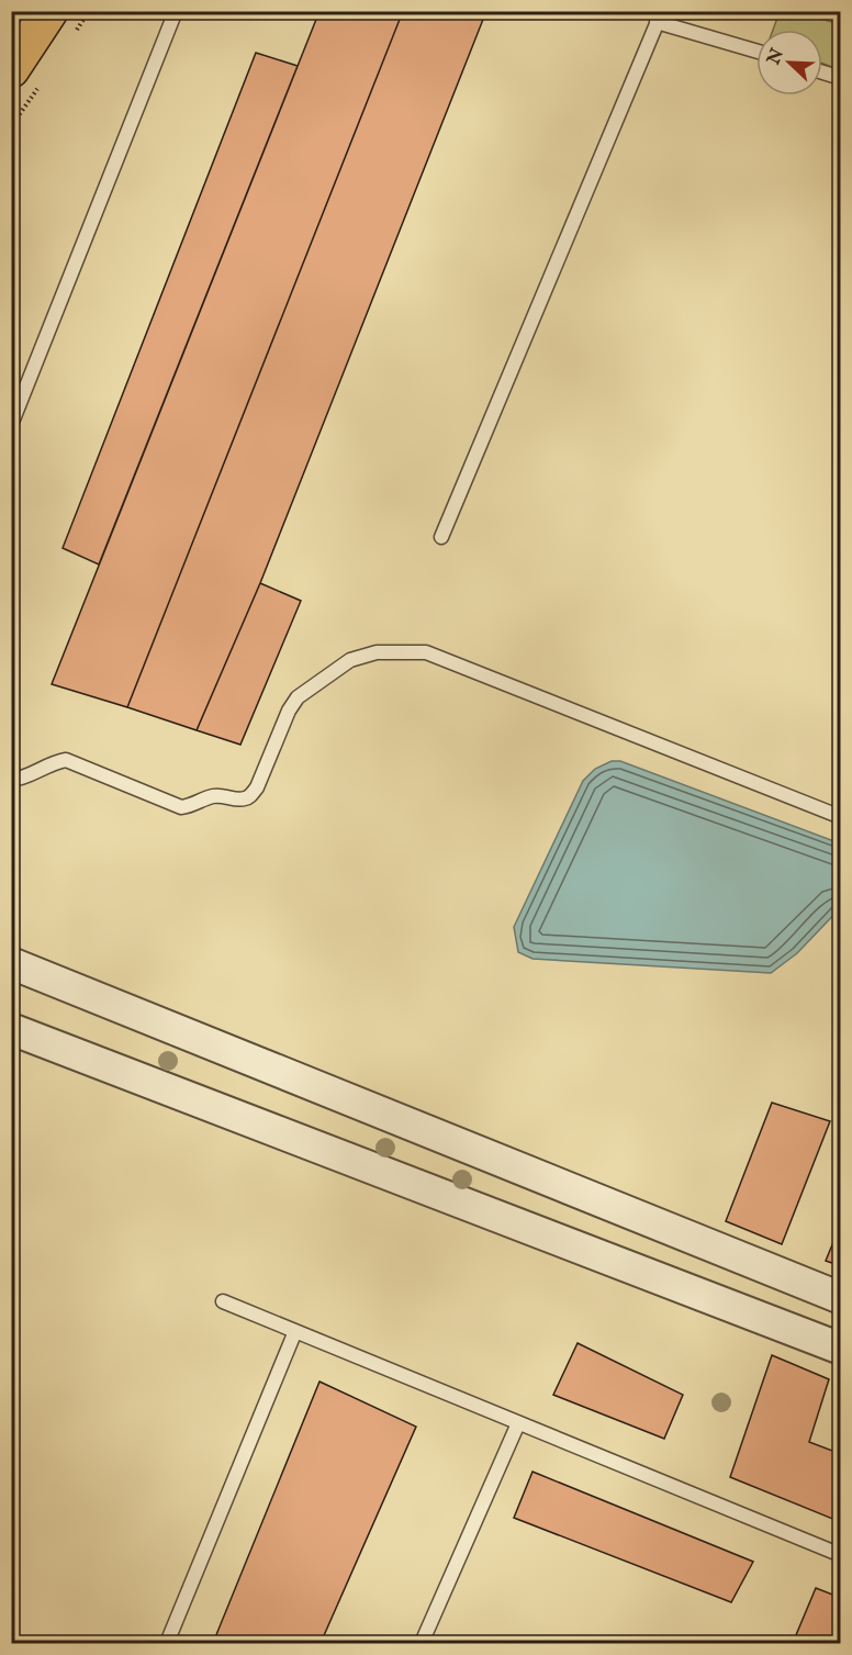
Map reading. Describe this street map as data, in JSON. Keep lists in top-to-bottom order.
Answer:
{
  "north": "top left"
}
